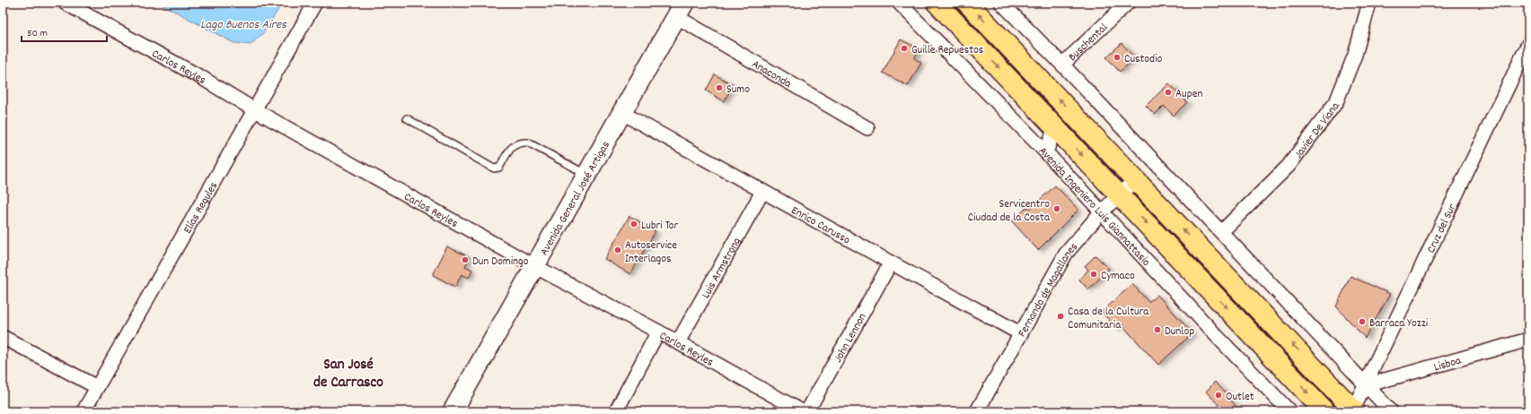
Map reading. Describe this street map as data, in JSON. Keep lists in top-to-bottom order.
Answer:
{
  "streets": {
    "main road": ["Avenida Ingeniero Luis Giannattasio"],
    "street": [
      "Buschental",
      "Carlos Reyles",
      "Anaconda",
      "Javier De Viana",
      "Avenida General José Artigas",
      "Elías Regules",
      "Enrico Carusso",
      "Cruz del Sur",
      "Luis Armstrong",
      "Fernando de Magallanes",
      "John Lennon",
      "Lisboa"
    ]
  },
  "crossings": [
    ["Carlos Reyles", "Avenida General José Artigas"],
    ["Carlos Reyles", "Elías Regules"],
    ["Carlos Reyles", "Luis Armstrong"],
    ["Anaconda", "Avenida General José Artigas"],
    ["Avenida General José Artigas", "Enrico Carusso"],
    ["Avenida Ingeniero Luis Giannattasio", "Fernando de Magallanes"],
    ["Enrico Carusso", "Luis Armstrong"],
    ["Enrico Carusso", "Fernando de Magallanes"],
    ["Enrico Carusso", "John Lennon"],
    ["Cruz del Sur", "Lisboa"]
  ],
  "districts": ["San José de Carrasco"],
  "water": ["Lago Buenos Aires"],
  "places": [
    "Guille Repuestos",
    "Custodio",
    "Sumo",
    "Aupen",
    "Servicentro Ciudad de la Costa",
    "Lubri Tor",
    "Autoservice Interlagos",
    "Dun Domingo",
    "Cymaco",
    "Casa de la Cultura Comunitaria",
    "Barraca Yozzi",
    "Dunlop",
    "Outlet"
  ],
  "scale_bar": "50 m"
}
